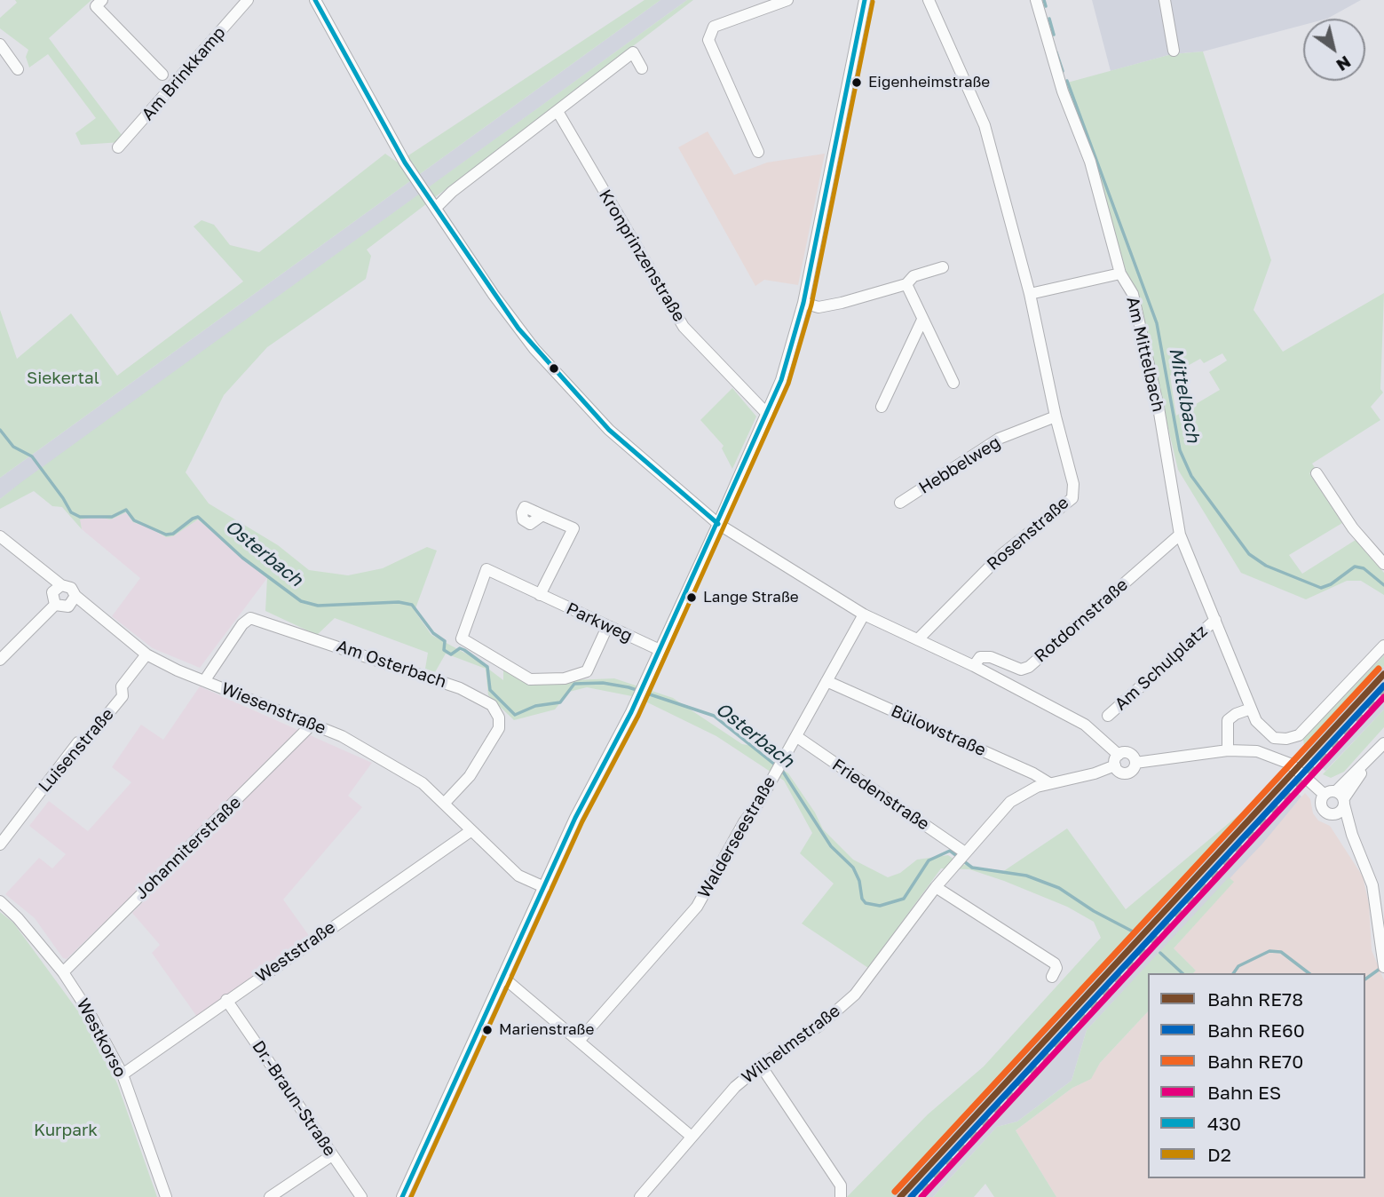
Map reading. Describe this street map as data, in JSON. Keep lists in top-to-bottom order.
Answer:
{
  "streets": {
    "street": [
      "Am Brinkkamp",
      "Kronprinzenstraße",
      "Am Mittelbach",
      "Hebbelweg",
      "Rosenstraße",
      "Rotdornstraße",
      "Parkweg",
      "Am Osterbach",
      "Am Schulplatz",
      "Wiesenstraße",
      "Bülowstraße",
      "Luisenstraße",
      "Friedenstraße",
      "Walderseestraße",
      "Johanniterstraße",
      "Weststraße",
      "Westkorso",
      "Wilhelmstraße",
      "Dr.-Braun-Straße"
    ]
  },
  "crossings": [
    ["Am Mittelbach", "Rotdornstraße"],
    ["Am Mittelbach", "Am Schulplatz"],
    ["Hebbelweg", "Rosenstraße"],
    ["Am Osterbach", "Wiesenstraße"],
    ["Wiesenstraße", "Luisenstraße"],
    ["Wiesenstraße", "Johanniterstraße"],
    ["Wiesenstraße", "Weststraße"],
    ["Bülowstraße", "Walderseestraße"],
    ["Bülowstraße", "Wilhelmstraße"],
    ["Friedenstraße", "Walderseestraße"],
    ["Friedenstraße", "Wilhelmstraße"],
    ["Johanniterstraße", "Westkorso"],
    ["Weststraße", "Westkorso"],
    ["Weststraße", "Dr.-Braun-Straße"]
  ],
  "water": ["Mittelbach", "Osterbach"],
  "parks": ["Siekertal", "Kurpark"],
  "places": ["Eigenheimstraße", "Lange Straße", "Marienstraße"],
  "lines": [
    "transit line 430",
    "transit line D2",
    "rail line RE70",
    "rail line RE78",
    "rail line RE60",
    "rail line ES"
  ],
  "legend": [
    "Bahn RE78",
    "Bahn RE60",
    "Bahn RE70",
    "Bahn ES",
    "430",
    "D2"
  ],
  "north": "bottom right"
}
